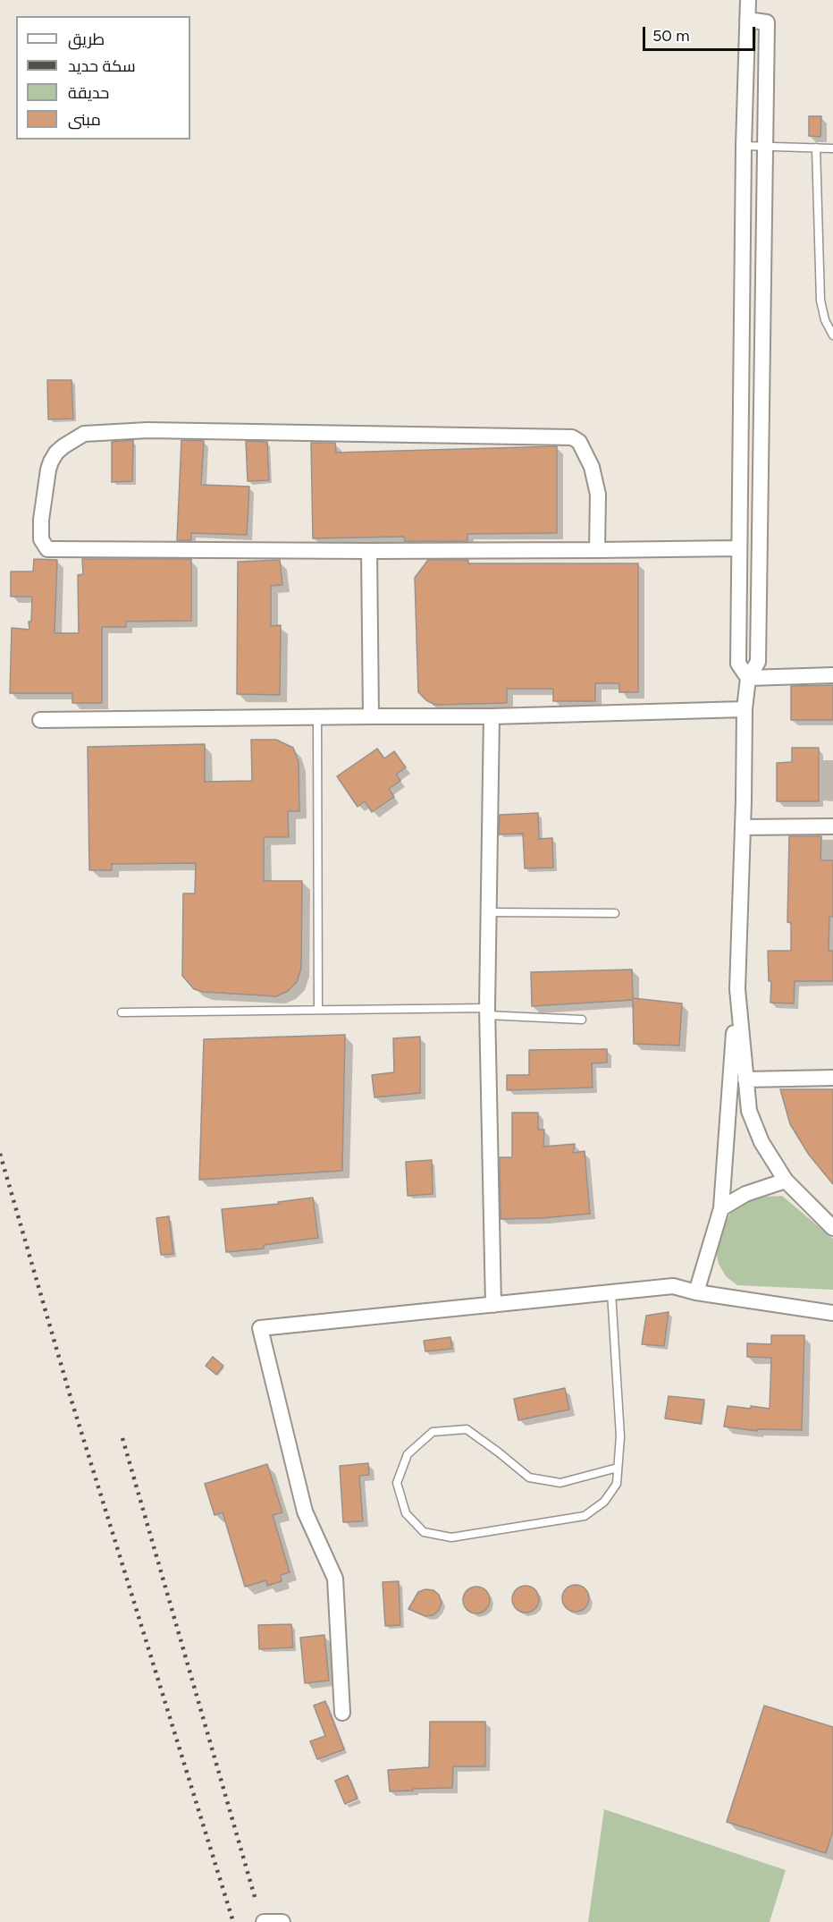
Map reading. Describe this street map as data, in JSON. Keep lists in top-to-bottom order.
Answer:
{
  "legend": [
    "طريق",
    "سكة حديد",
    "حديقة",
    "مبنى"
  ],
  "scale_bar": "50 m"
}
